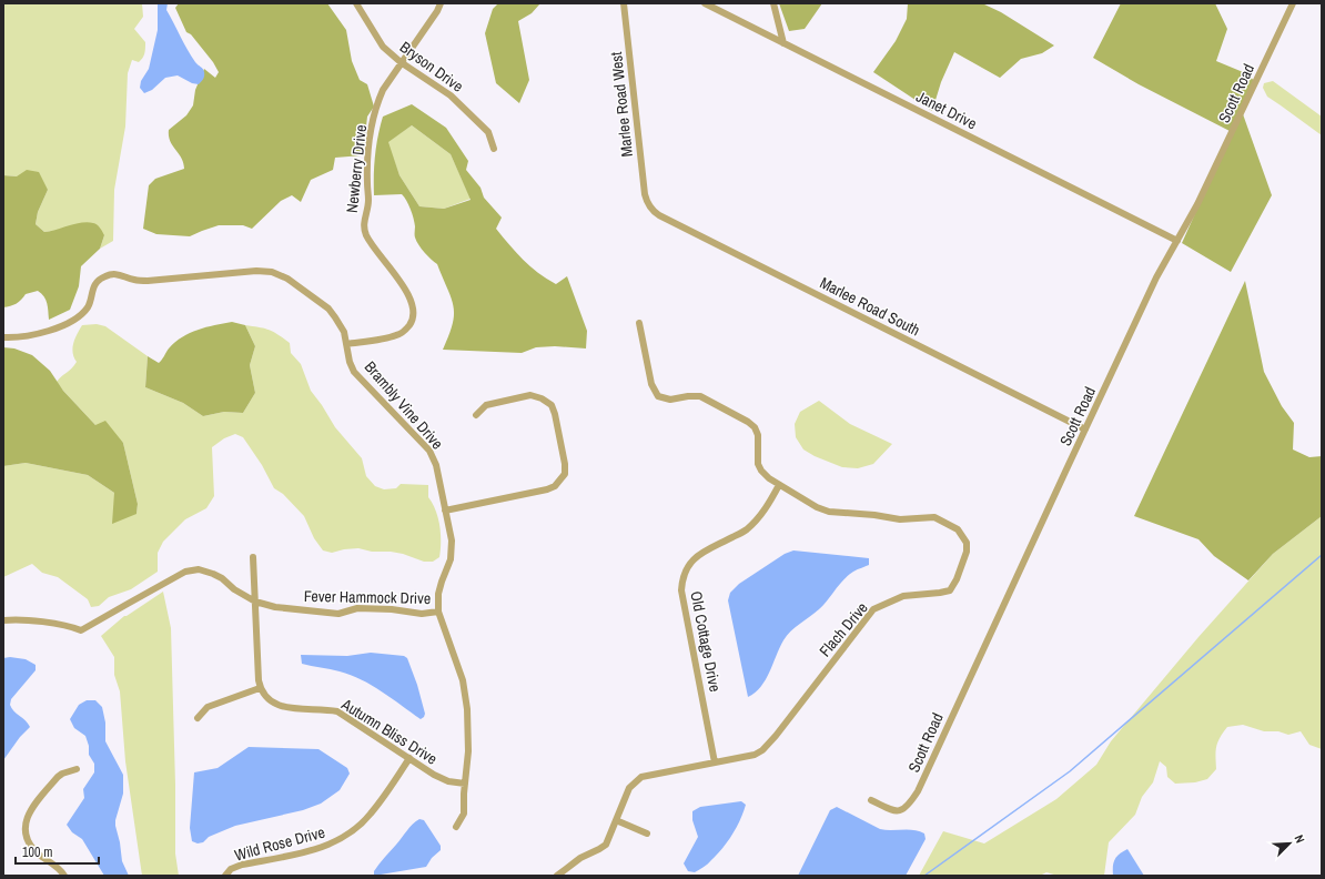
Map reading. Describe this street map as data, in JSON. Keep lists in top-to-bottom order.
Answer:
{
  "streets": {
    "street": [
      "Bryson Drive",
      "Scott Road",
      "Marlee Road West",
      "Janet Drive",
      "Newberry Drive",
      "Marlee Road South",
      "Brambly Vine Drive",
      "Fever Hammock Drive",
      "Flach Drive",
      "Old Cottage Drive",
      "Autumn Bliss Drive",
      "Wild Rose Drive"
    ]
  },
  "crossings": [
    ["Bryson Drive", "Newberry Drive"],
    ["Scott Road", "Janet Drive"],
    ["Scott Road", "Marlee Road South"],
    ["Marlee Road West", "Marlee Road South"],
    ["Newberry Drive", "Brambly Vine Drive"],
    ["Brambly Vine Drive", "Fever Hammock Drive"],
    ["Brambly Vine Drive", "Autumn Bliss Drive"],
    ["Flach Drive", "Old Cottage Drive"],
    ["Autumn Bliss Drive", "Wild Rose Drive"]
  ],
  "scale_bar": "100 m",
  "north": "top right"
}
